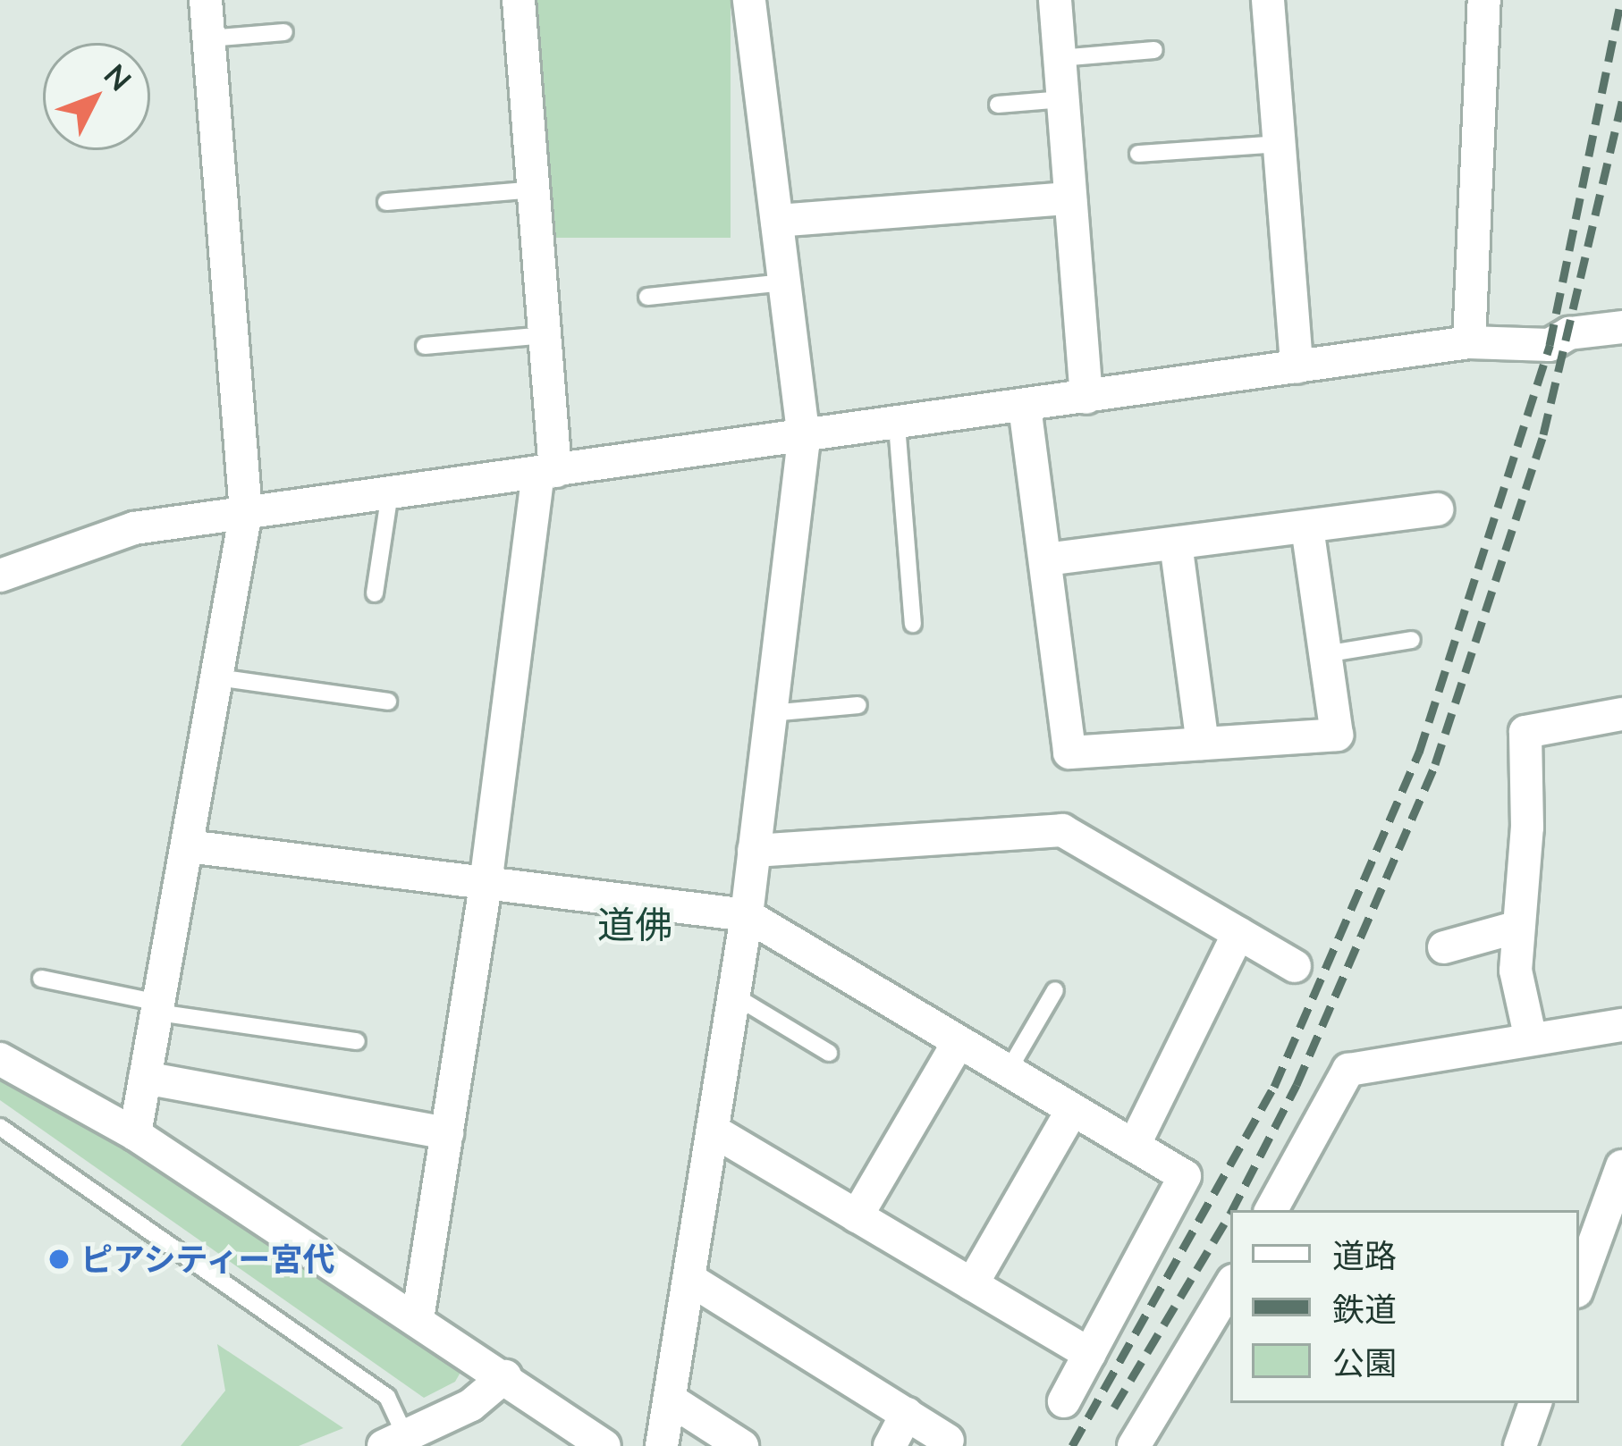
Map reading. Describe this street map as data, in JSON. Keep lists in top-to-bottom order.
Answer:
{
  "districts": ["道佛"],
  "places": ["ピアシティー宮代"],
  "legend": ["道路", "鉄道", "公園"],
  "north": "top right"
}
